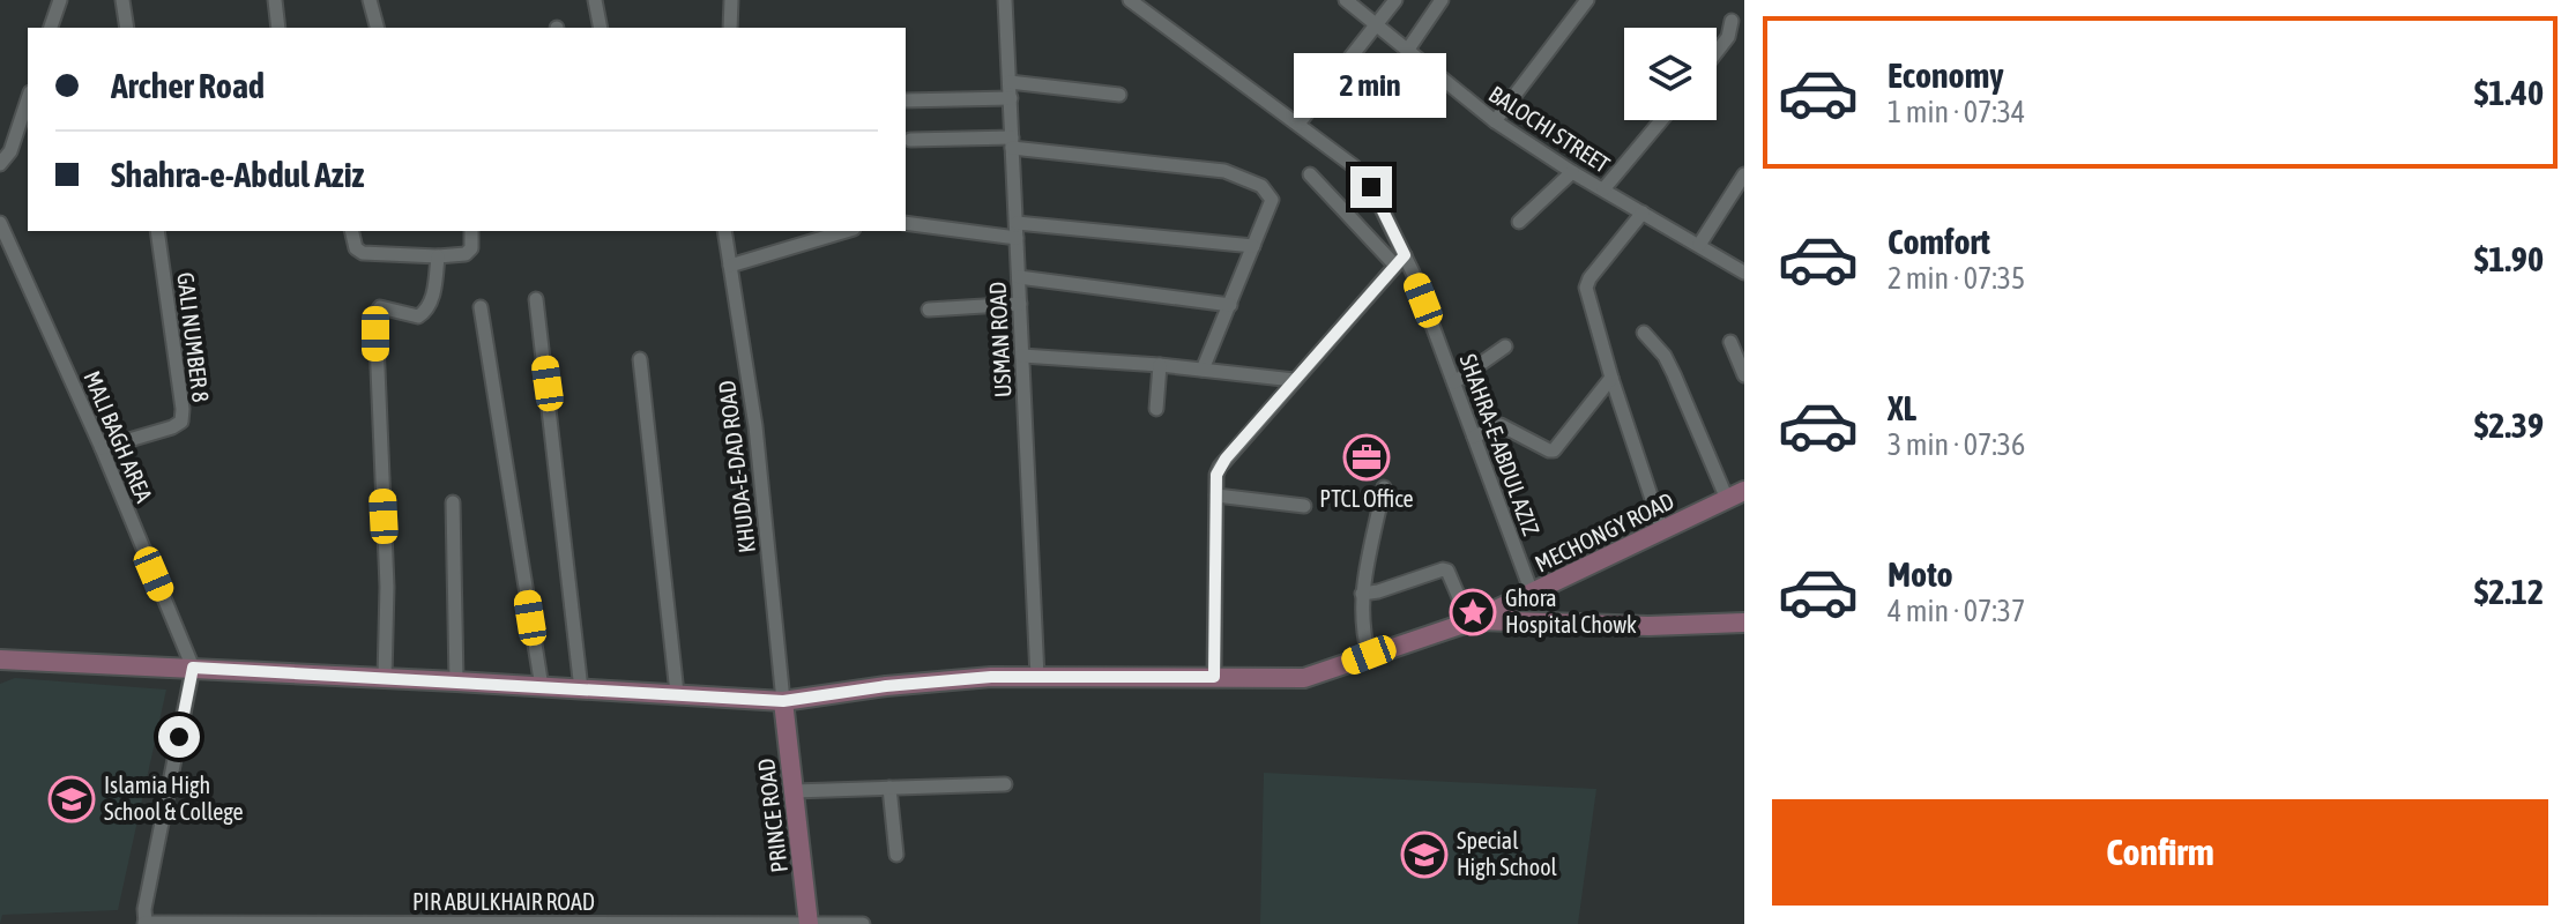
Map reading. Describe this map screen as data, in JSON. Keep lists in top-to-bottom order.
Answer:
{
  "streets": {
    "street": [
      "BALOCHI STREET",
      "GALI NUMBER 8",
      "USMAN ROAD",
      "MALI BAGH AREA",
      "SHAHRA-E-ABDUL AZIZ",
      "KHUDA-E-DAD ROAD",
      "MECHONGY ROAD",
      "PRINCE ROAD",
      "PIR ABULKHAIR ROAD"
    ]
  },
  "crossings": [
    ["GALI NUMBER 8", "MALI BAGH AREA"],
    ["USMAN ROAD", "MECHONGY ROAD"],
    ["MALI BAGH AREA", "MECHONGY ROAD"],
    ["SHAHRA-E-ABDUL AZIZ", "MECHONGY ROAD"],
    ["KHUDA-E-DAD ROAD", "MECHONGY ROAD"],
    ["KHUDA-E-DAD ROAD", "PRINCE ROAD"],
    ["MECHONGY ROAD", "PRINCE ROAD"],
    ["PRINCE ROAD", "PIR ABULKHAIR ROAD"]
  ],
  "places": {
    "office": ["PTCL Office"],
    "place": ["Ghora Hospital Chowk"],
    "school or university": ["Islamia High School & College", "Special High School"]
  },
  "page": {
    "list": [
      {
        "name": "Economy",
        "note": "1 min · 07:34",
        "value": "$1.40"
      },
      {
        "name": "Comfort",
        "note": "2 min · 07:35",
        "value": "$1.90"
      },
      {
        "name": "XL",
        "note": "3 min · 07:36",
        "value": "$2.39"
      },
      {
        "name": "Moto",
        "note": "4 min · 07:37",
        "value": "$2.12"
      }
    ],
    "banner": ["Archer Road", "Shahra-e-Abdul Aziz"],
    "bubble": "2 min",
    "buttons": "Confirm"
  }
}
